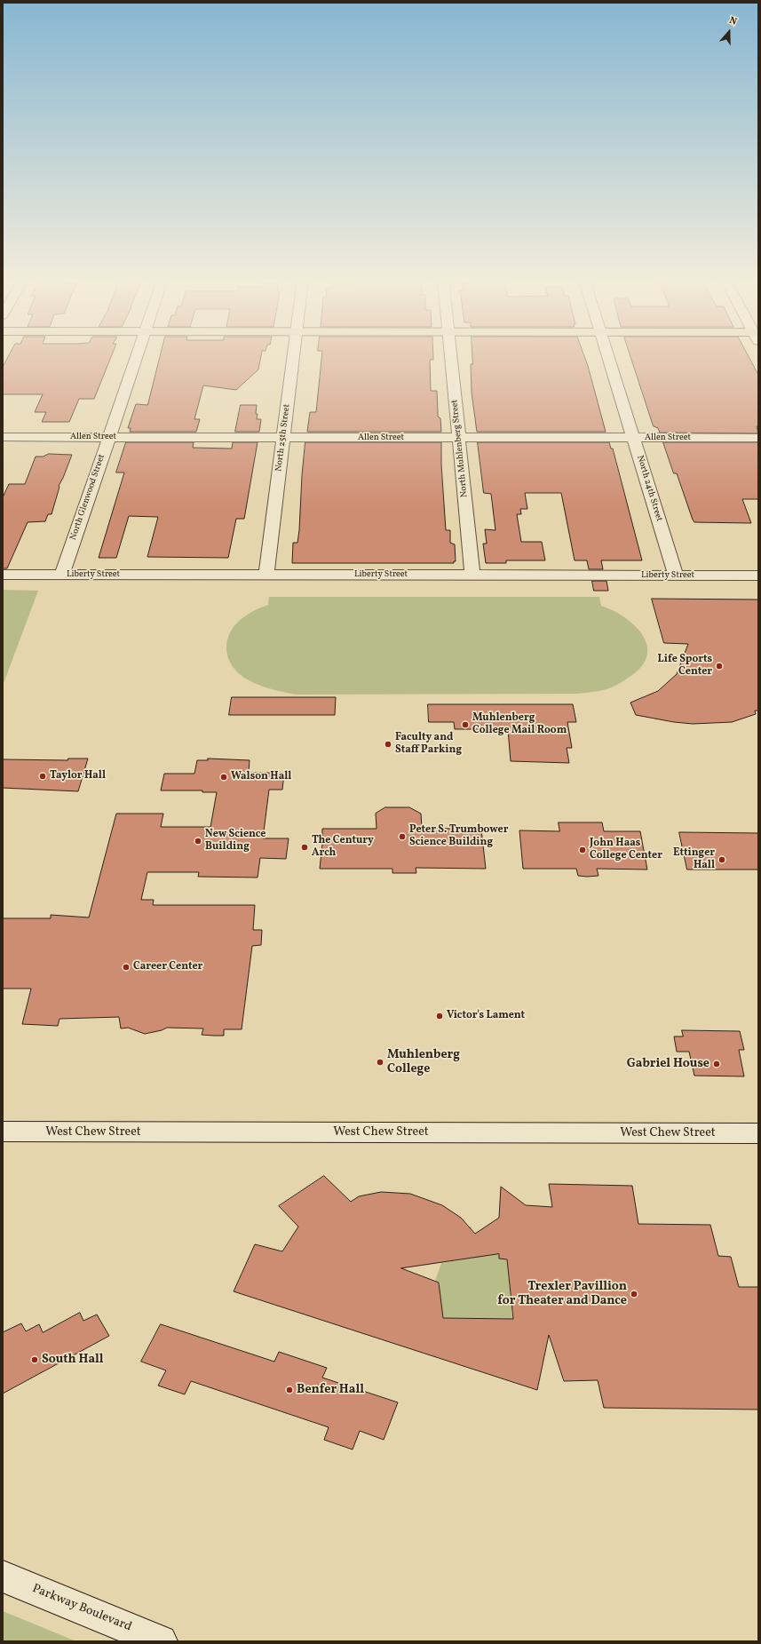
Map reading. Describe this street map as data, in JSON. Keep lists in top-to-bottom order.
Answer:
{
  "streets": {
    "street": [
      "Allen Street",
      "North 25th Street",
      "North Muhlenberg Street",
      "North 24th Street",
      "North Glenwood Street",
      "Liberty Street",
      "West Chew Street",
      "Parkway Boulevard"
    ]
  },
  "crossings": [
    ["Allen Street", "North 25th Street"],
    ["Allen Street", "North Muhlenberg Street"],
    ["Allen Street", "North 24th Street"],
    ["Allen Street", "North Glenwood Street"],
    ["North 25th Street", "Liberty Street"],
    ["North Muhlenberg Street", "Liberty Street"],
    ["North 24th Street", "Liberty Street"],
    ["North Glenwood Street", "Liberty Street"]
  ],
  "places": [
    "Life Sports Center",
    "Muhlenberg College Mail Room",
    "Faculty and Staff Parking",
    "Taylor Hall",
    "Walson Hall",
    "Peter S. Trumbower Science Building",
    "New Science Building",
    "The Century Arch",
    "John Haas College Center",
    "Ettinger Hall",
    "Career Center",
    "Victor's Lament",
    "Muhlenberg College",
    "Gabriel House",
    "Trexler Pavillion for Theater and Dance",
    "South Hall",
    "Benfer Hall"
  ],
  "north": "top"
}
